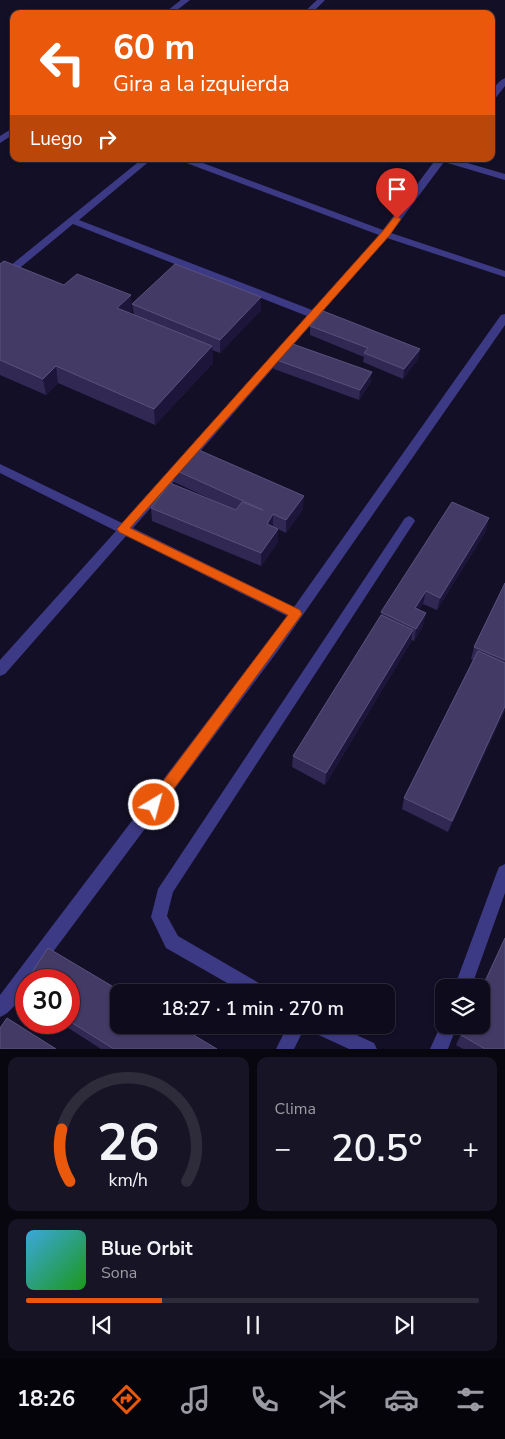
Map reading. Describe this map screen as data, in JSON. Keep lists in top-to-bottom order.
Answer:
{
  "page": {
    "turn": ["60 m", "Gira a la izquierda"],
    "then": "Luego",
    "limit": "30",
    "trip": "18:27 · 1 min · 270 m",
    "tile": "Clima",
    "heat": ["−", "20.5°", "+"],
    "song": ["Blue Orbit", "Sona"],
    "tabs": "18:26",
    "gauge": ["26", "km/h"]
  }
}
